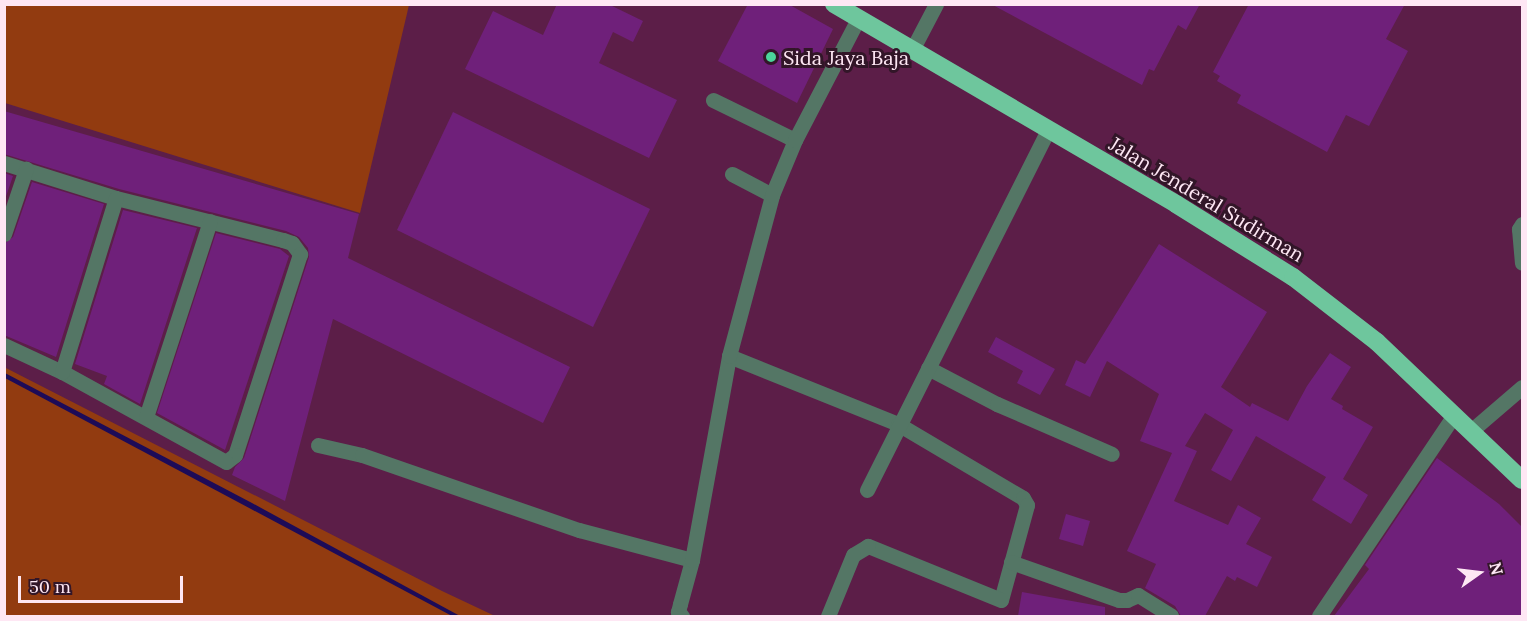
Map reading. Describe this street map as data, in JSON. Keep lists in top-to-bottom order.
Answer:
{
  "streets": {
    "highway": ["Jalan Jenderal Sudirman"]
  },
  "places": ["Sida Jaya Baja"],
  "scale_bar": "50 m",
  "north": "right"
}
